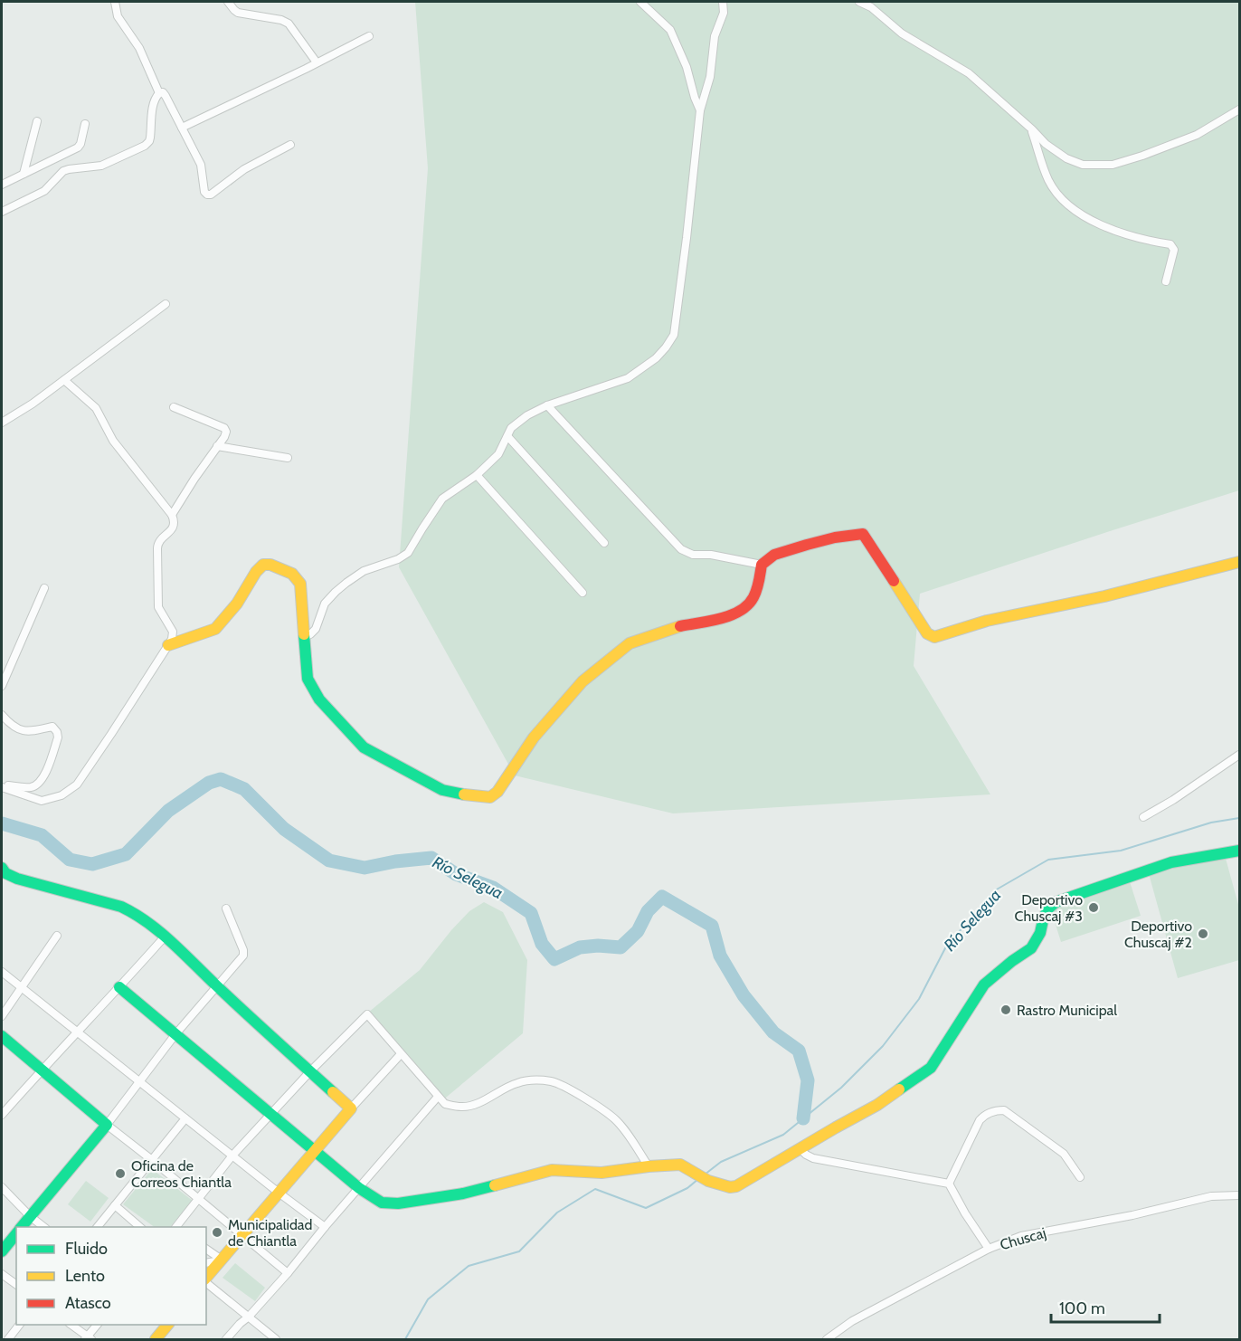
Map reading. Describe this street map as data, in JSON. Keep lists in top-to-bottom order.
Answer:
{
  "streets": {
    "street": ["Chuscaj"]
  },
  "water": ["Río Selegua"],
  "places": [
    "Deportivo Chuscaj #3",
    "Deportivo Chuscaj #2",
    "Rastro Municipal",
    "Oficina de Correos Chiantla",
    "Municipalidad de Chiantla"
  ],
  "legend": ["Fluido", "Lento", "Atasco"],
  "scale_bar": "100 m"
}
